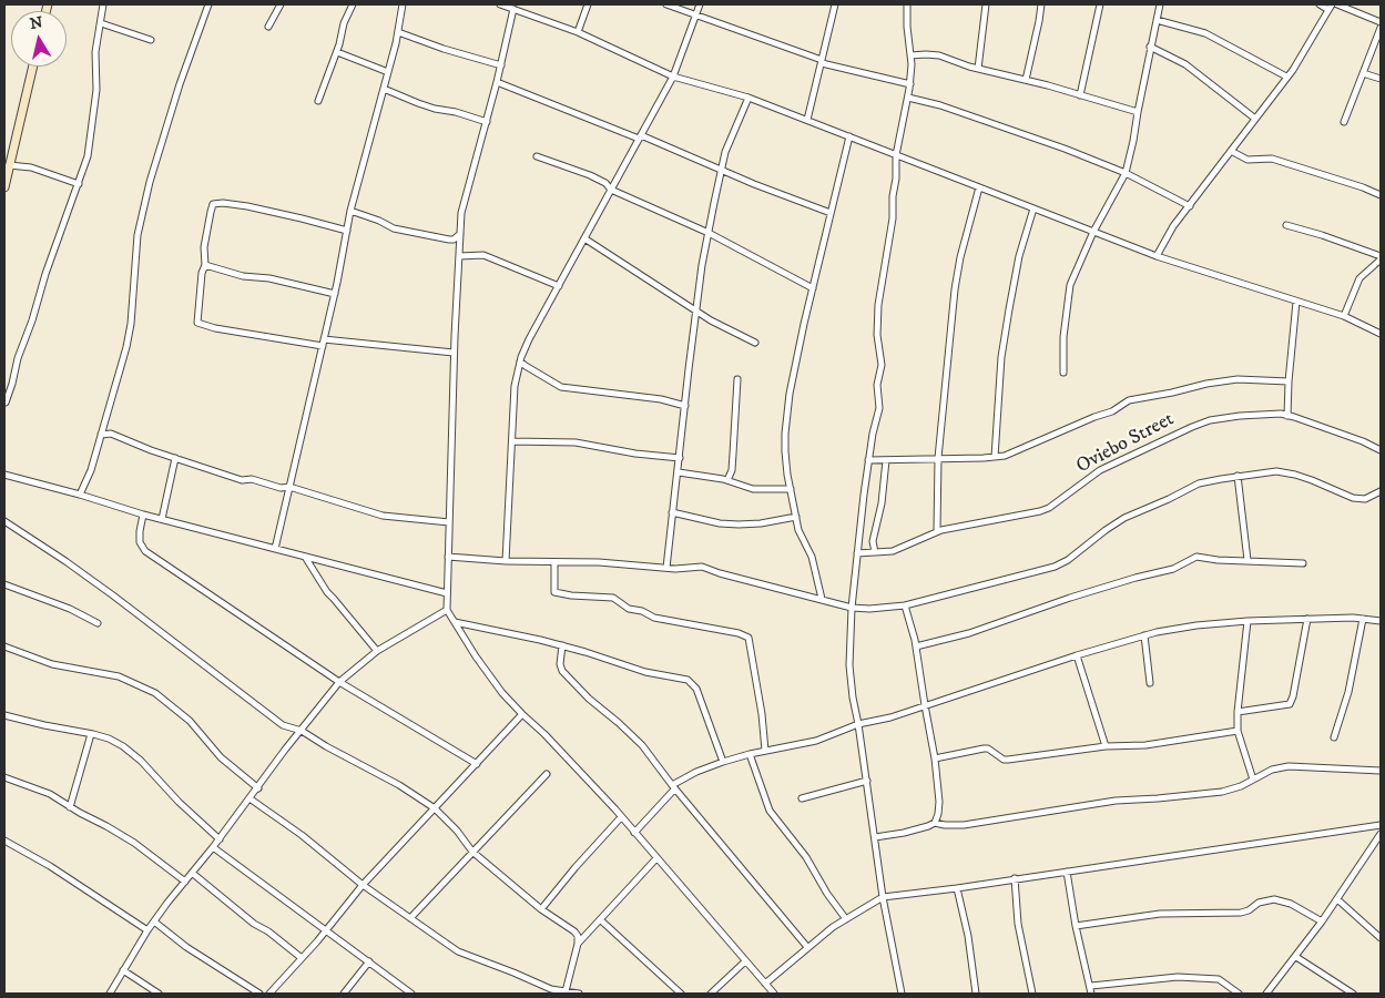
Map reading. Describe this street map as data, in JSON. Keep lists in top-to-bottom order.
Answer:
{
  "streets": {
    "street": ["Oviebo Street"]
  },
  "north": "top"
}
